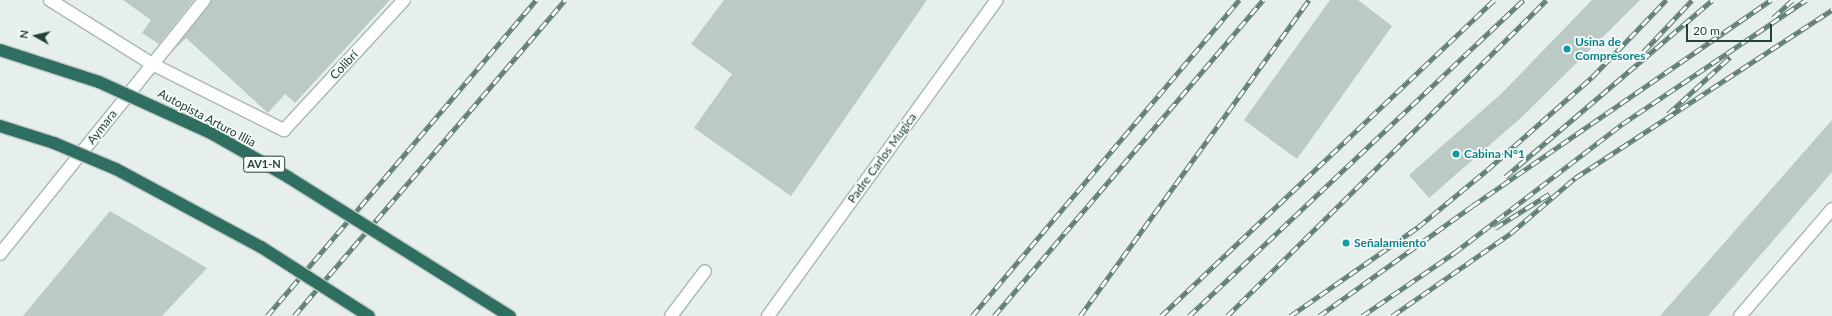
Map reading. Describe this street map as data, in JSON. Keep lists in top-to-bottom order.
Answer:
{
  "streets": {
    "highway": ["Autopista Arturo Illia", "AV1-N"],
    "street": ["Colibrí", "Aymara", "Padre Carlos Mugica"]
  },
  "crossings": [
    ["Colibrí", "Aymara"]
  ],
  "places": ["Usina de Compresores", "Cabina N°1", "Señalamiento"],
  "scale_bar": "20 m",
  "north": "left"
}
